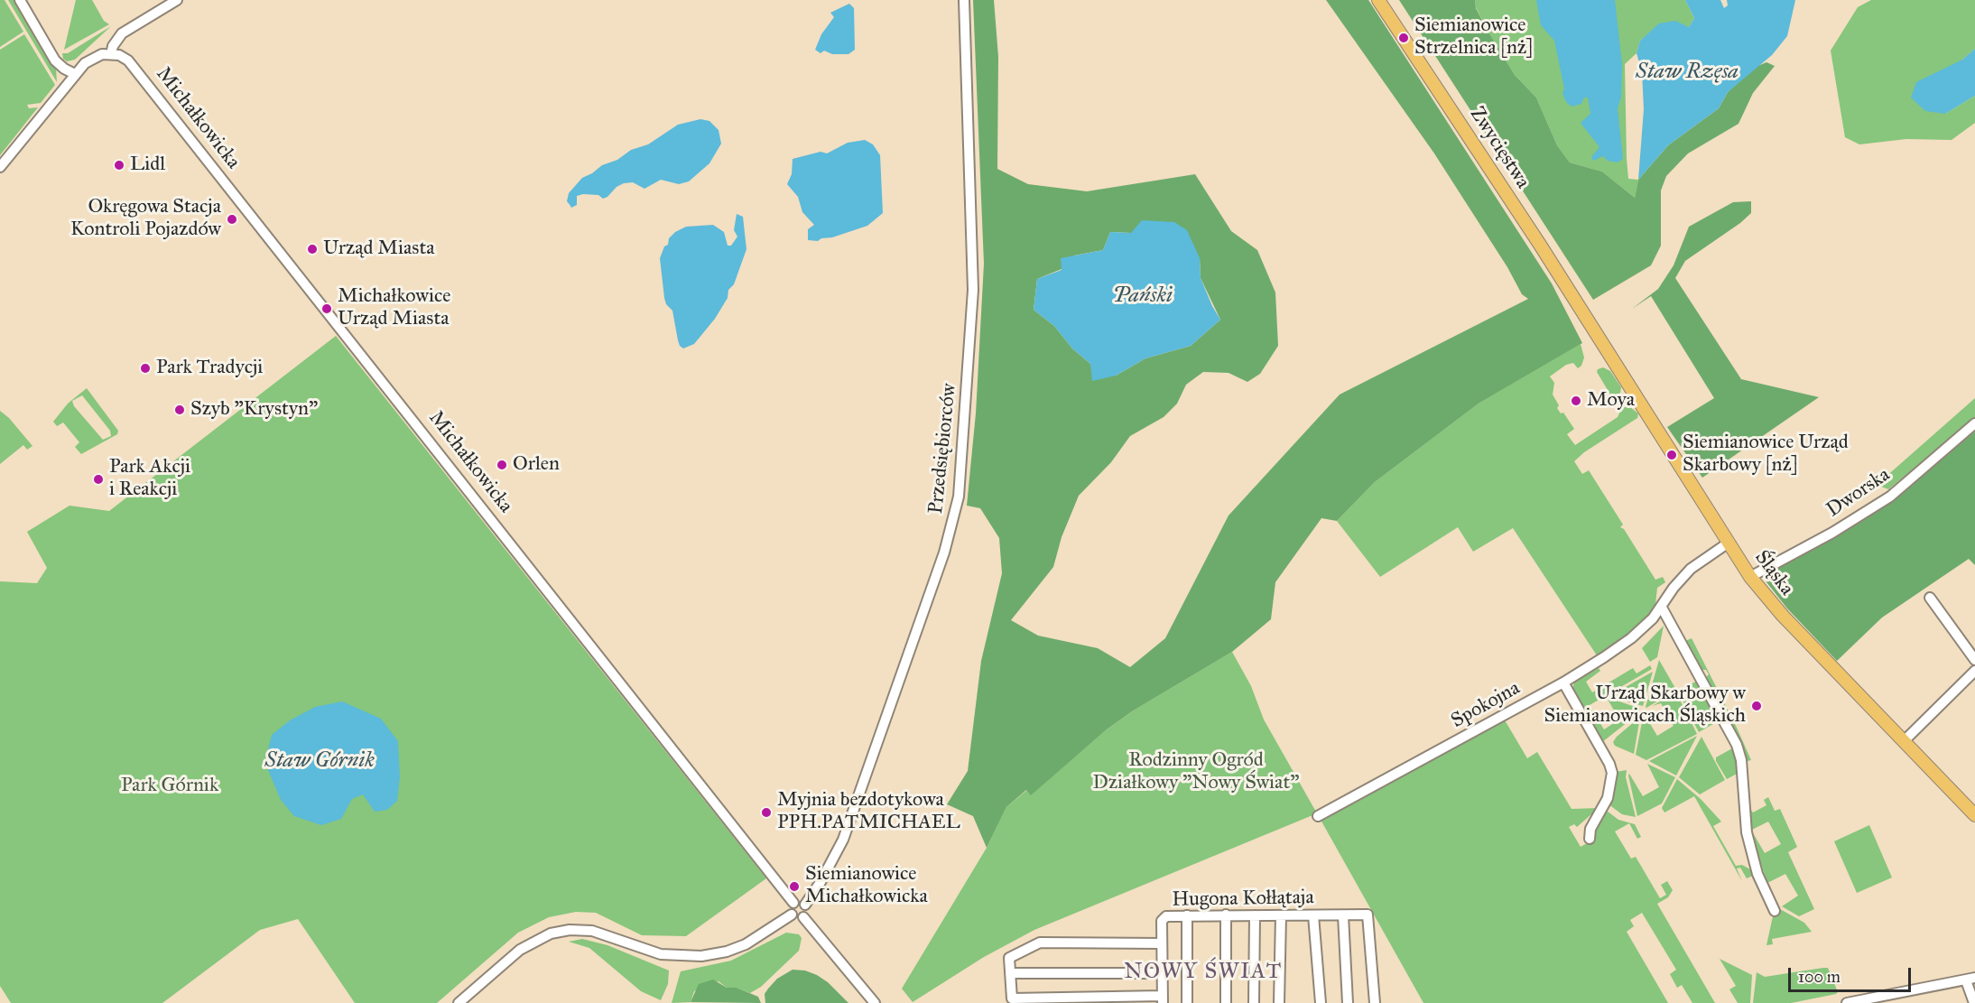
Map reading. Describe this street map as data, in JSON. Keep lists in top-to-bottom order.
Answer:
{
  "streets": {
    "main road": ["Zwycięstwa", "Śląska"],
    "street": [
      "Michałkowicka",
      "Przedsiębiorców",
      "Dworska",
      "Spokojna",
      "Hugona Kołłątaja"
    ]
  },
  "crossings": [
    ["Michałkowicka", "Przedsiębiorców"],
    ["Zwycięstwa", "Śląska"],
    ["Dworska", "Śląska"],
    ["Śląska", "Spokojna"]
  ],
  "districts": ["NOWY ŚWIAT"],
  "water": ["Staw Rzęsa", "Pański", "Staw Górnik"],
  "parks": ["Rodzinny Ogród Działkowy \"Nowy Świat\"", "Park Górnik"],
  "places": [
    "Siemianowice Strzelnica [nż]",
    "Lidl",
    "Okręgowa Stacja Kontroli Pojazdów",
    "Urząd Miasta",
    "Michałkowice Urząd Miasta",
    "Park Tradycji",
    "Moya",
    "Szyb \"Krystyn\"",
    "Siemianowice Urząd Skarbowy [nż]",
    "Orlen",
    "Park Akcji i Reakcji",
    "Urząd Skarbowy w Siemianowicach Śląskich",
    "Myjnia bezdotykowa PPH.PATMICHAEL",
    "Siemianowice Michałkowicka"
  ],
  "scale_bar": "100 m"
}
